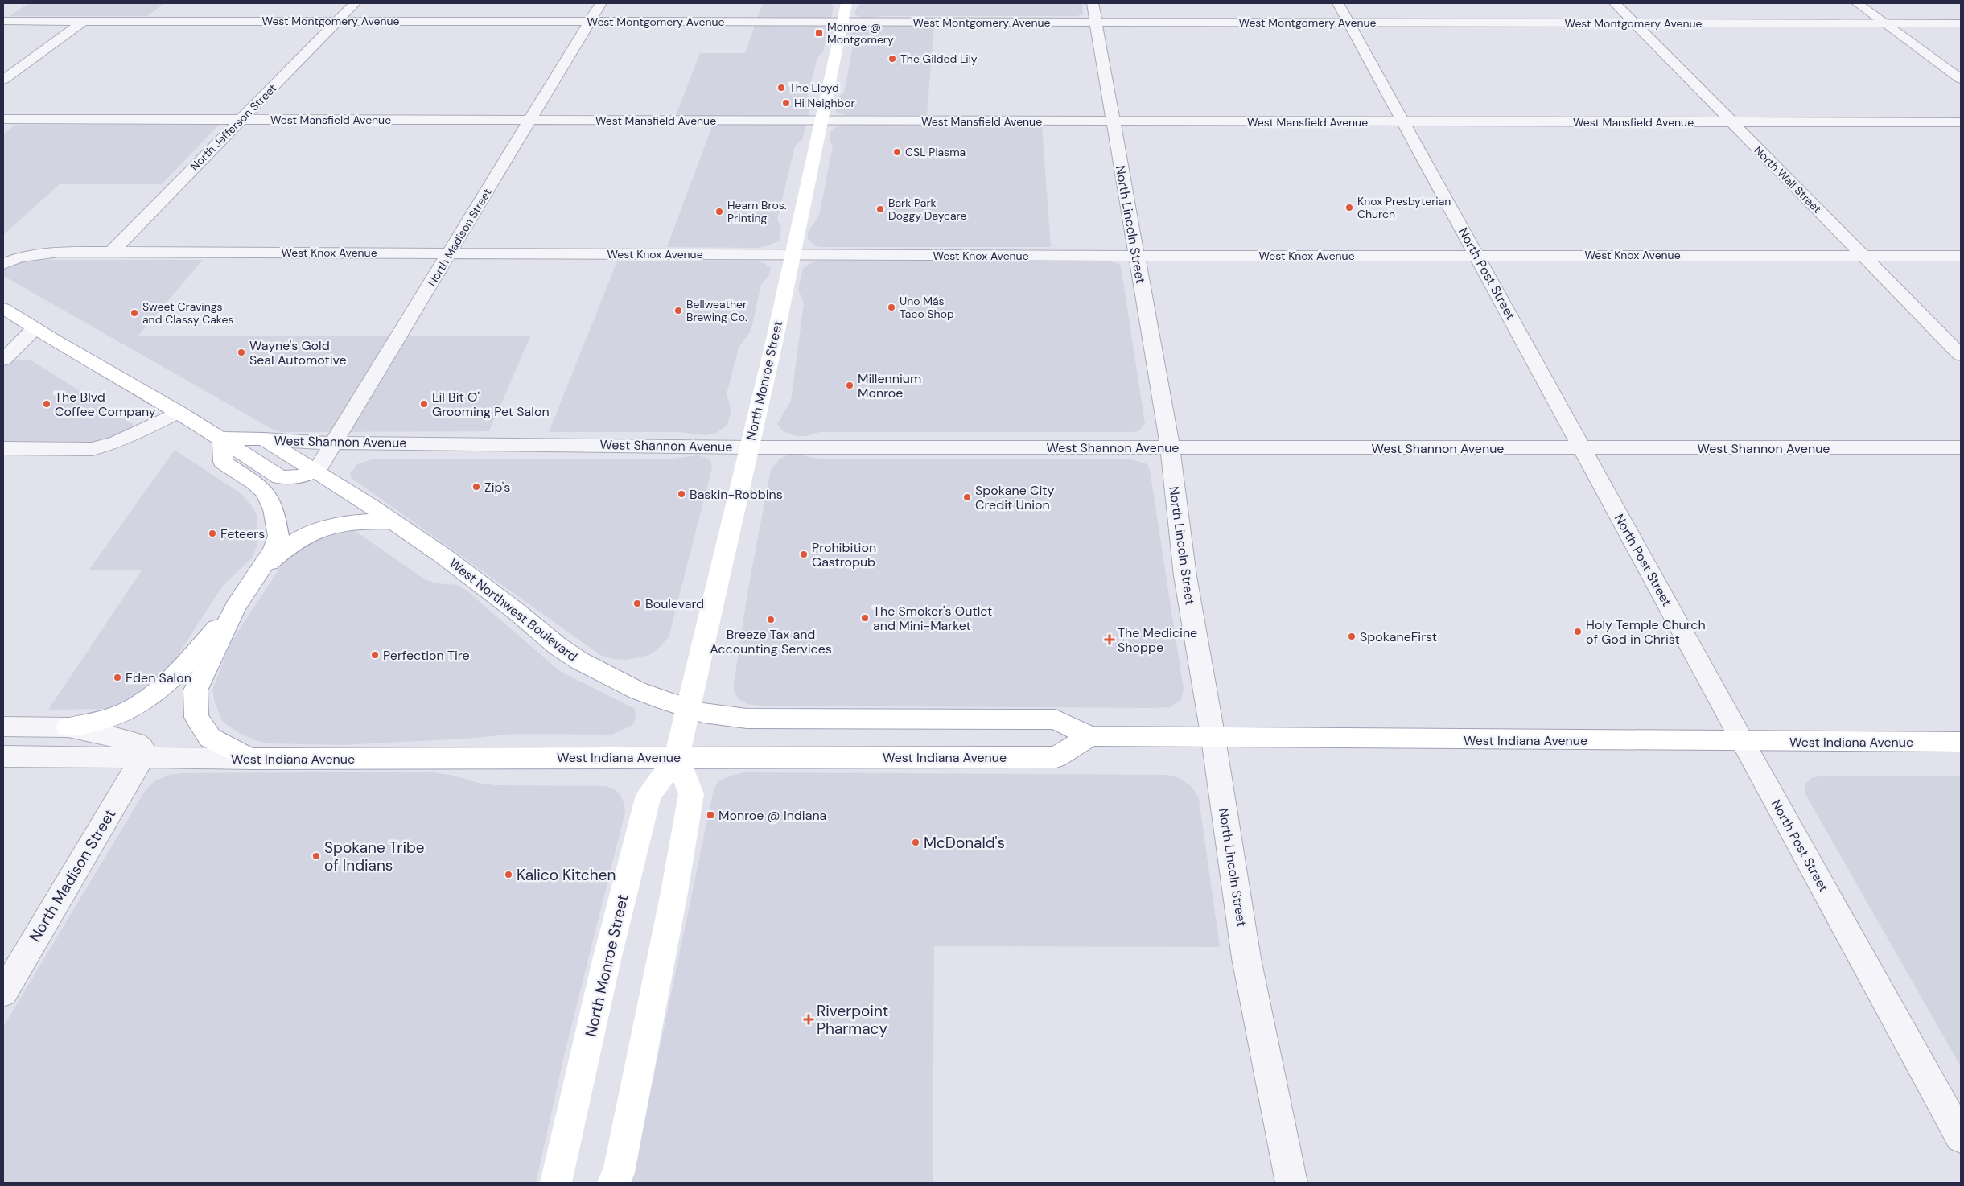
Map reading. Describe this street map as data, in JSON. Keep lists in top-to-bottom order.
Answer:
{
  "streets": {
    "main road": ["North Monroe Street", "West Northwest Boulevard", "West Indiana Avenue"],
    "street": [
      "West Montgomery Avenue",
      "West Mansfield Avenue",
      "North Jefferson Street",
      "North Wall Street",
      "North Lincoln Street",
      "North Madison Street",
      "West Knox Avenue",
      "North Post Street",
      "West Shannon Avenue"
    ]
  },
  "crossings": [
    ["West Montgomery Avenue", "North Jefferson Street"],
    ["West Montgomery Avenue", "North Wall Street"],
    ["West Montgomery Avenue", "North Lincoln Street"],
    ["West Montgomery Avenue", "North Madison Street"],
    ["West Montgomery Avenue", "North Post Street"],
    ["West Montgomery Avenue", "North Monroe Street"],
    ["West Mansfield Avenue", "North Jefferson Street"],
    ["West Mansfield Avenue", "North Wall Street"],
    ["West Mansfield Avenue", "North Lincoln Street"],
    ["West Mansfield Avenue", "North Madison Street"],
    ["West Mansfield Avenue", "North Post Street"],
    ["West Mansfield Avenue", "North Monroe Street"],
    ["North Jefferson Street", "West Knox Avenue"],
    ["North Wall Street", "West Knox Avenue"],
    ["North Lincoln Street", "West Knox Avenue"],
    ["North Lincoln Street", "West Shannon Avenue"],
    ["North Lincoln Street", "West Indiana Avenue"],
    ["North Madison Street", "West Knox Avenue"],
    ["North Madison Street", "West Shannon Avenue"],
    ["North Madison Street", "West Northwest Boulevard"],
    ["North Madison Street", "West Indiana Avenue"],
    ["West Knox Avenue", "North Post Street"],
    ["West Knox Avenue", "North Monroe Street"],
    ["North Post Street", "West Shannon Avenue"],
    ["North Post Street", "West Indiana Avenue"],
    ["North Monroe Street", "West Shannon Avenue"],
    ["North Monroe Street", "West Northwest Boulevard"],
    ["North Monroe Street", "West Indiana Avenue"],
    ["West Northwest Boulevard", "West Indiana Avenue"]
  ],
  "places": {
    "transit": ["Monroe @ Montgomery", "Monroe @ Indiana"],
    "other": [
      "The Gilded Lily",
      "The Lloyd",
      "Hi Neighbor",
      "CSL Plasma",
      "Knox Presbyterian Church",
      "Bark Park Doggy Daycare",
      "Hearn Bros. Printing",
      "Uno Más Taco Shop",
      "Bellweather Brewing Co.",
      "Sweet Cravings and Classy Cakes",
      "Wayne's Gold Seal Automotive",
      "Millennium Monroe",
      "The Blvd Coffee Company",
      "Lil Bit O' Grooming Pet Salon",
      "Zip's",
      "Baskin-Robbins",
      "Spokane City Credit Union",
      "Feteers",
      "Prohibition Gastropub",
      "Boulevard",
      "The Smoker's Outlet and Mini-Market",
      "Breeze Tax and Accounting Services",
      "Holy Temple Church of God in Christ",
      "SpokaneFirst",
      "Perfection Tire",
      "Eden Salon",
      "McDonald's",
      "Spokane Tribe of Indians",
      "Kalico Kitchen"
    ],
    "health": ["The Medicine Shoppe", "Riverpoint Pharmacy"]
  }
}
